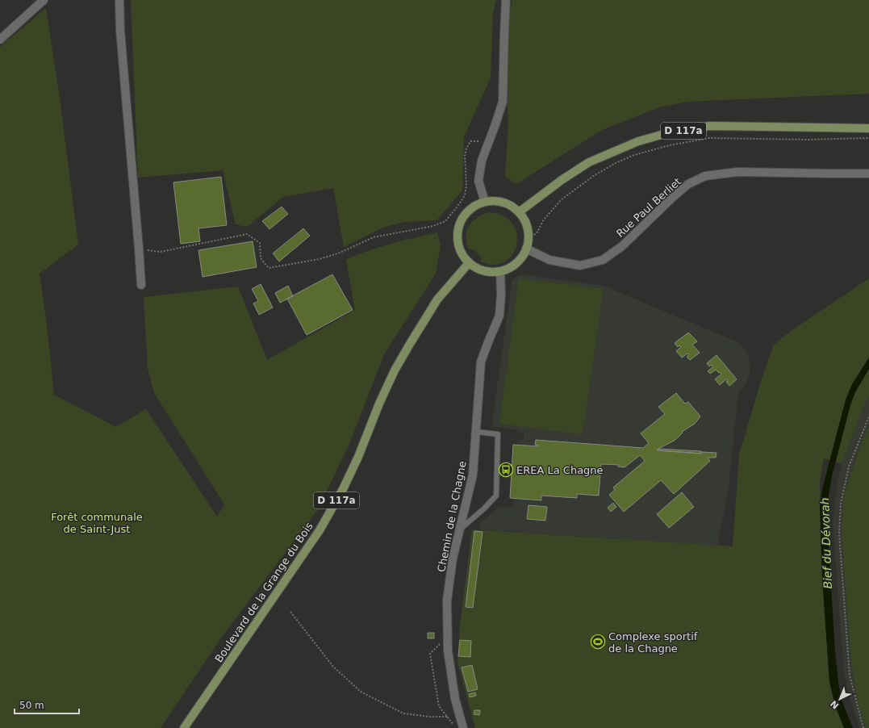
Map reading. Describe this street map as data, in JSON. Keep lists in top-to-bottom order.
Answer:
{
  "streets": {
    "main road": ["D 117a", "Boulevard de la Grange du Bois"],
    "street": ["Rue Paul Berliet", "Chemin de la Chagne"]
  },
  "crossings": [
    ["D 117a", "Rue Paul Berliet"],
    ["D 117a", "Chemin de la Chagne"],
    ["D 117a", "Boulevard de la Grange du Bois"],
    ["Rue Paul Berliet", "Chemin de la Chagne"],
    ["Rue Paul Berliet", "Boulevard de la Grange du Bois"],
    ["Chemin de la Chagne", "Boulevard de la Grange du Bois"]
  ],
  "water": ["Bief du Dévorah"],
  "parks": ["Forêt communale de Saint-Just"],
  "places": {
    "bus stop": ["EREA La Chagne"],
    "sports": ["Complexe sportif de la Chagne"]
  },
  "scale_bar": "50 m",
  "north": "bottom left"
}
